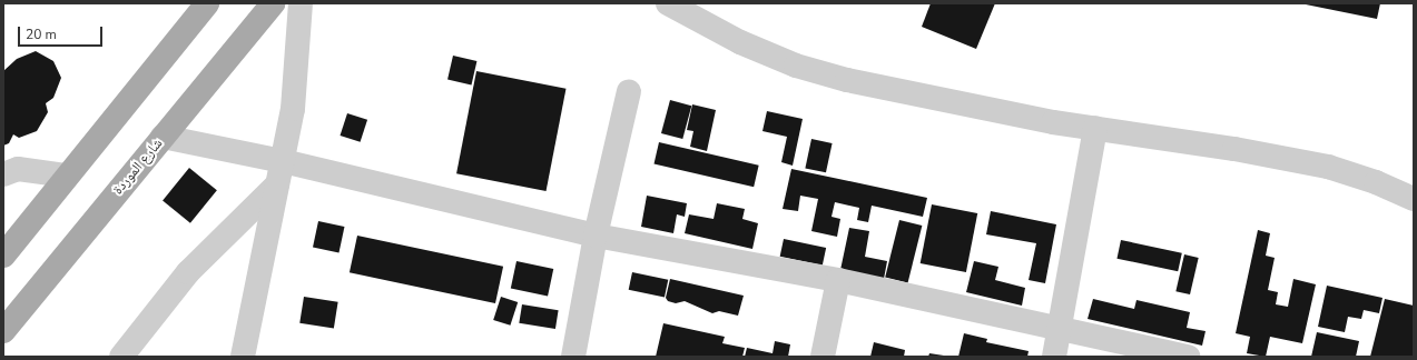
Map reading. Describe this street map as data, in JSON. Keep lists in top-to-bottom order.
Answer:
{
  "streets": {
    "main road": ["شارع الموردة"]
  },
  "scale_bar": "20 m"
}
